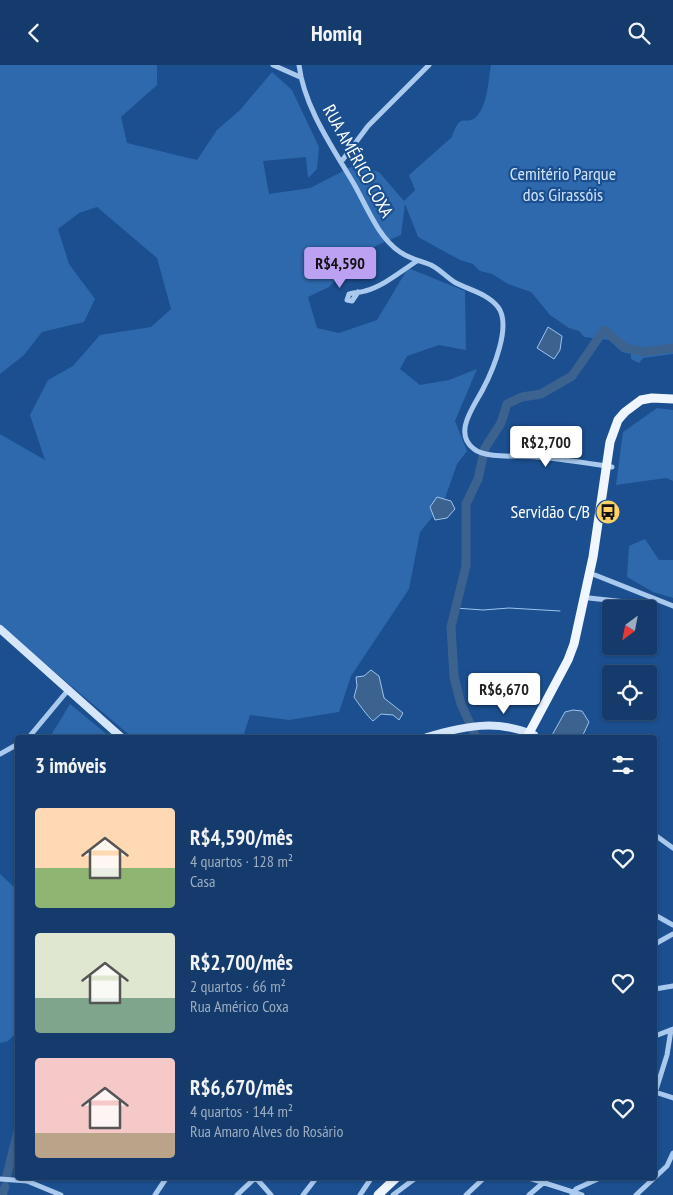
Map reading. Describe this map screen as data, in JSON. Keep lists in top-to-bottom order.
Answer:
{
  "streets": {
    "street": ["RUA AMÉRICO COXA"]
  },
  "parks": ["Cemitério Parque dos Girassóis"],
  "places": {
    "bus stop": ["Servidão C/B"]
  },
  "north": "bottom left",
  "page": {
    "header": "Homiq",
    "price": ["R$4,590", "R$2,700", "R$6,670"],
    "heading": "3 imóveis",
    "list": [
      {
        "name": "R$4,590/mês",
        "note": "4 quartos · 128 m² · Casa"
      },
      {
        "name": "R$2,700/mês",
        "note": "2 quartos · 66 m² · Rua Américo Coxa"
      },
      {
        "name": "R$6,670/mês",
        "note": "4 quartos · 144 m² · Rua Amaro Alves do Rosário"
      }
    ]
  }
}
